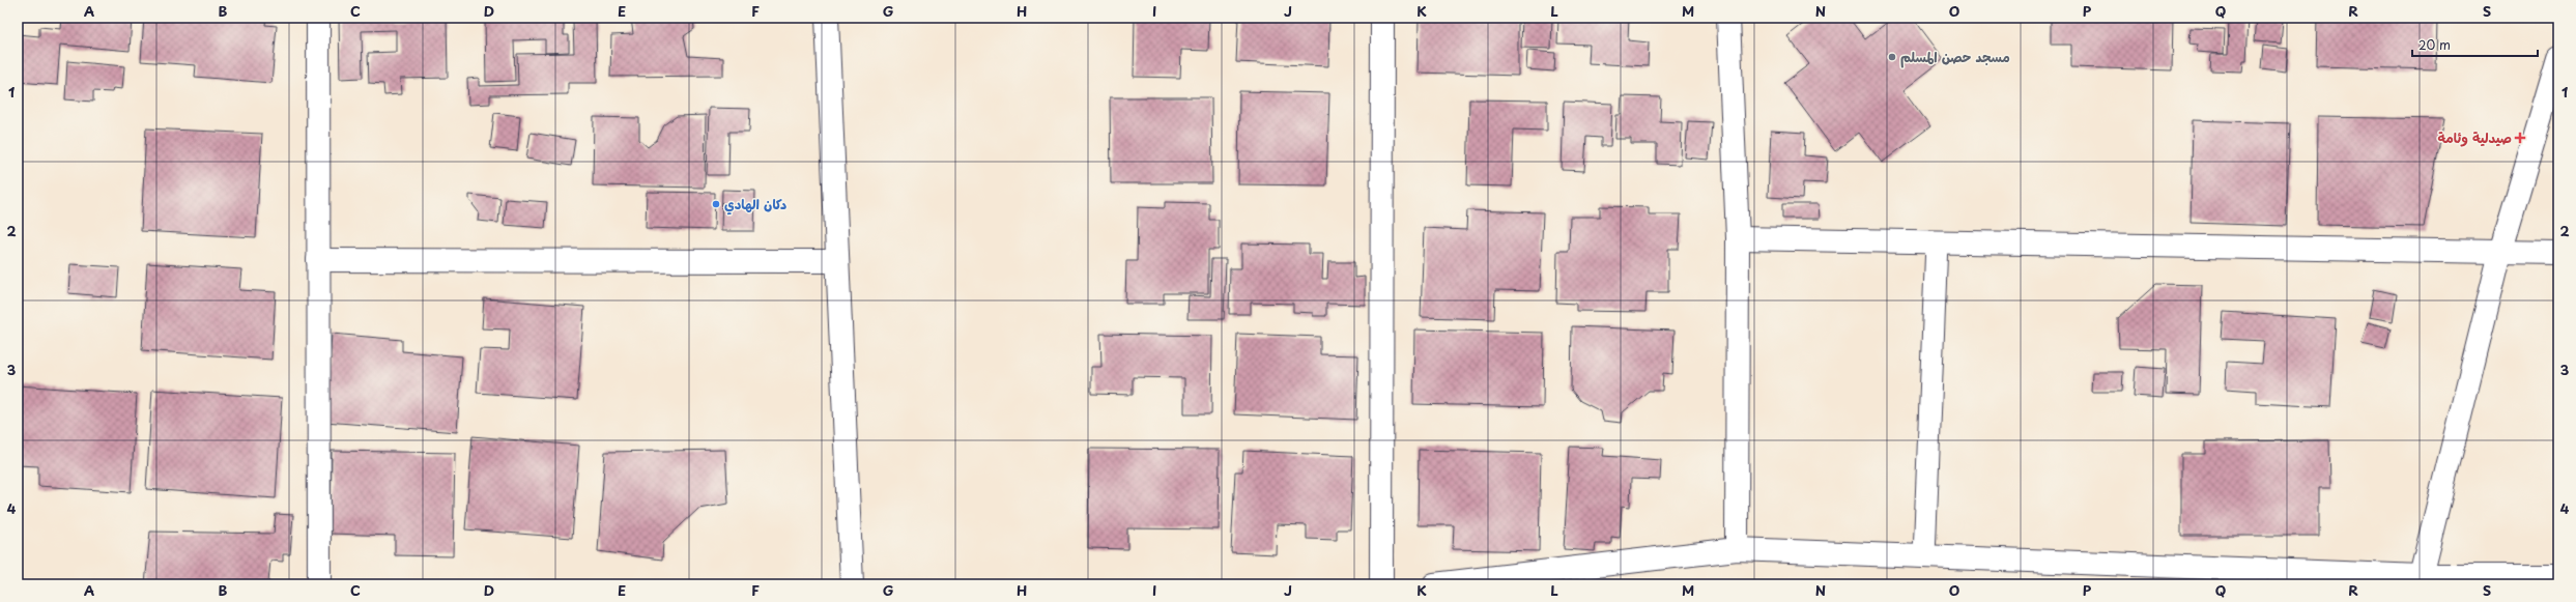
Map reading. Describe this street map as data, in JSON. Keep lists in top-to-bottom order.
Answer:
{
  "places": {
    "other": ["مسجد حصن المسلم", "دكان الهادي"],
    "health": ["صيدلية وئامة"]
  },
  "scale_bar": "20 m",
  "grid": {
    "columns": [
      "A",
      "B",
      "C",
      "D",
      "E",
      "F",
      "G",
      "H",
      "I",
      "J",
      "K",
      "L",
      "M",
      "N",
      "O",
      "P",
      "Q",
      "R",
      "S"
    ],
    "rows": [
      "1",
      "2",
      "3",
      "4"
    ]
  }
}
